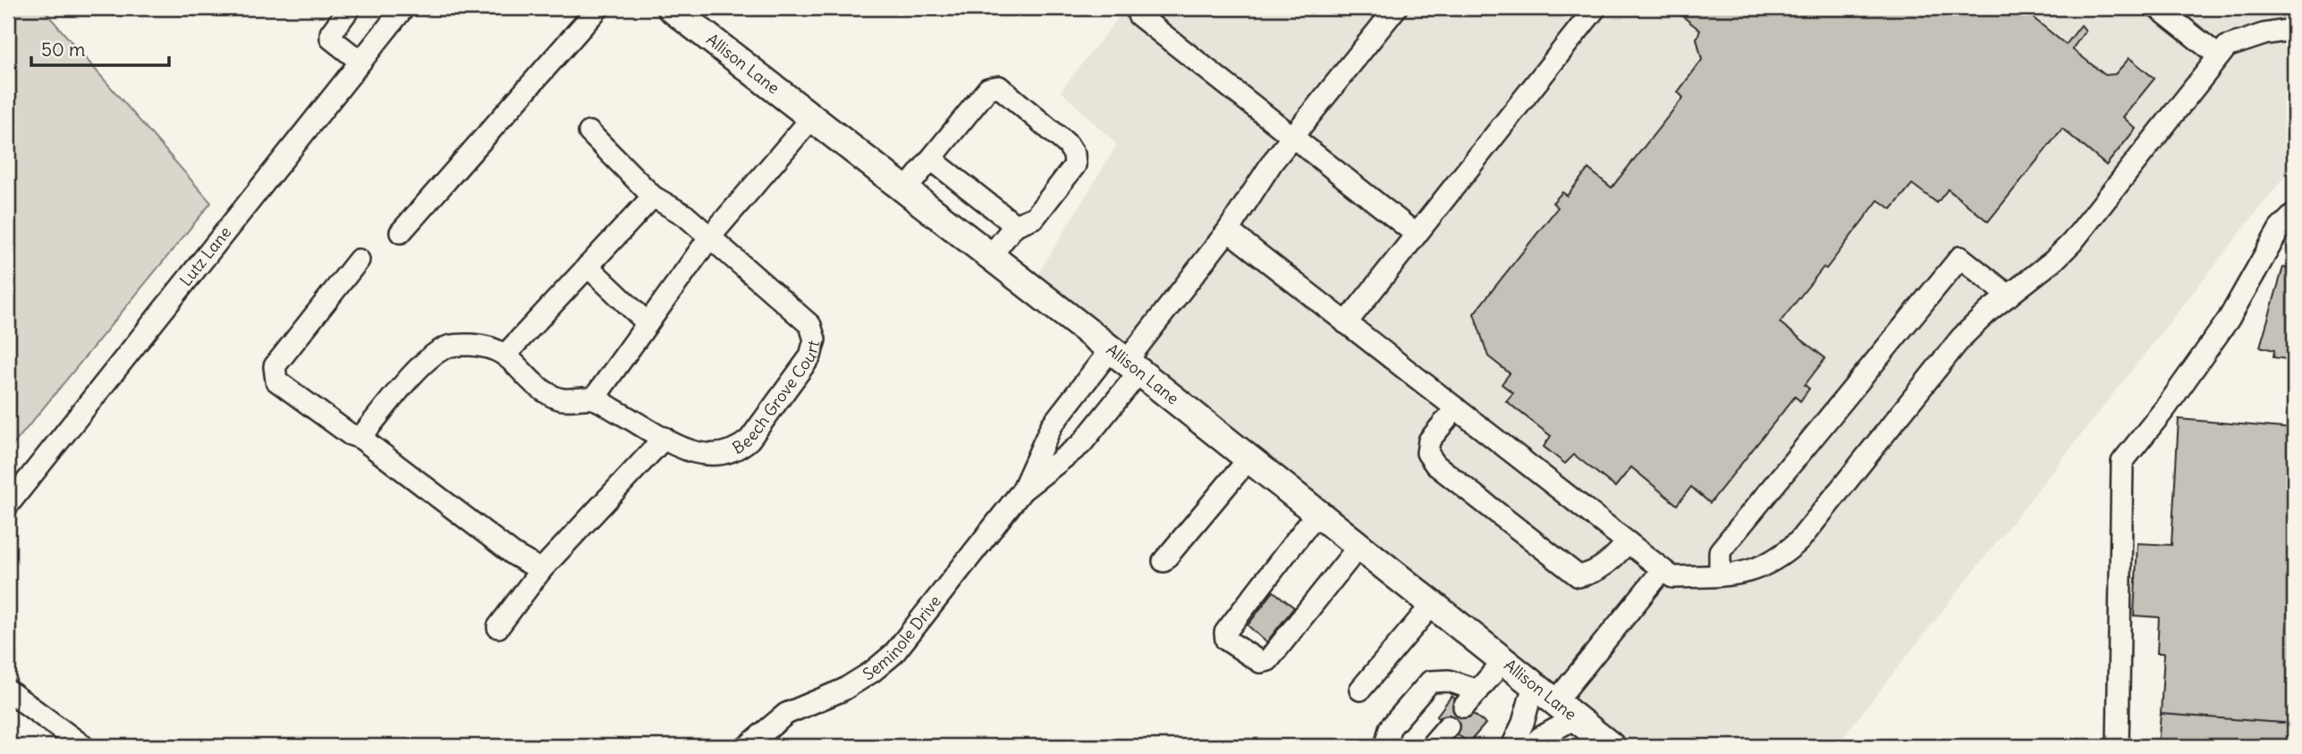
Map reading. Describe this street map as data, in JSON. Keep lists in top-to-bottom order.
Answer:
{
  "streets": {
    "main road": ["Allison Lane"],
    "street": ["Lutz Lane", "Beech Grove Court", "Seminole Drive"]
  },
  "crossings": [
    ["Allison Lane", "Seminole Drive"]
  ],
  "scale_bar": "50 m"
}
